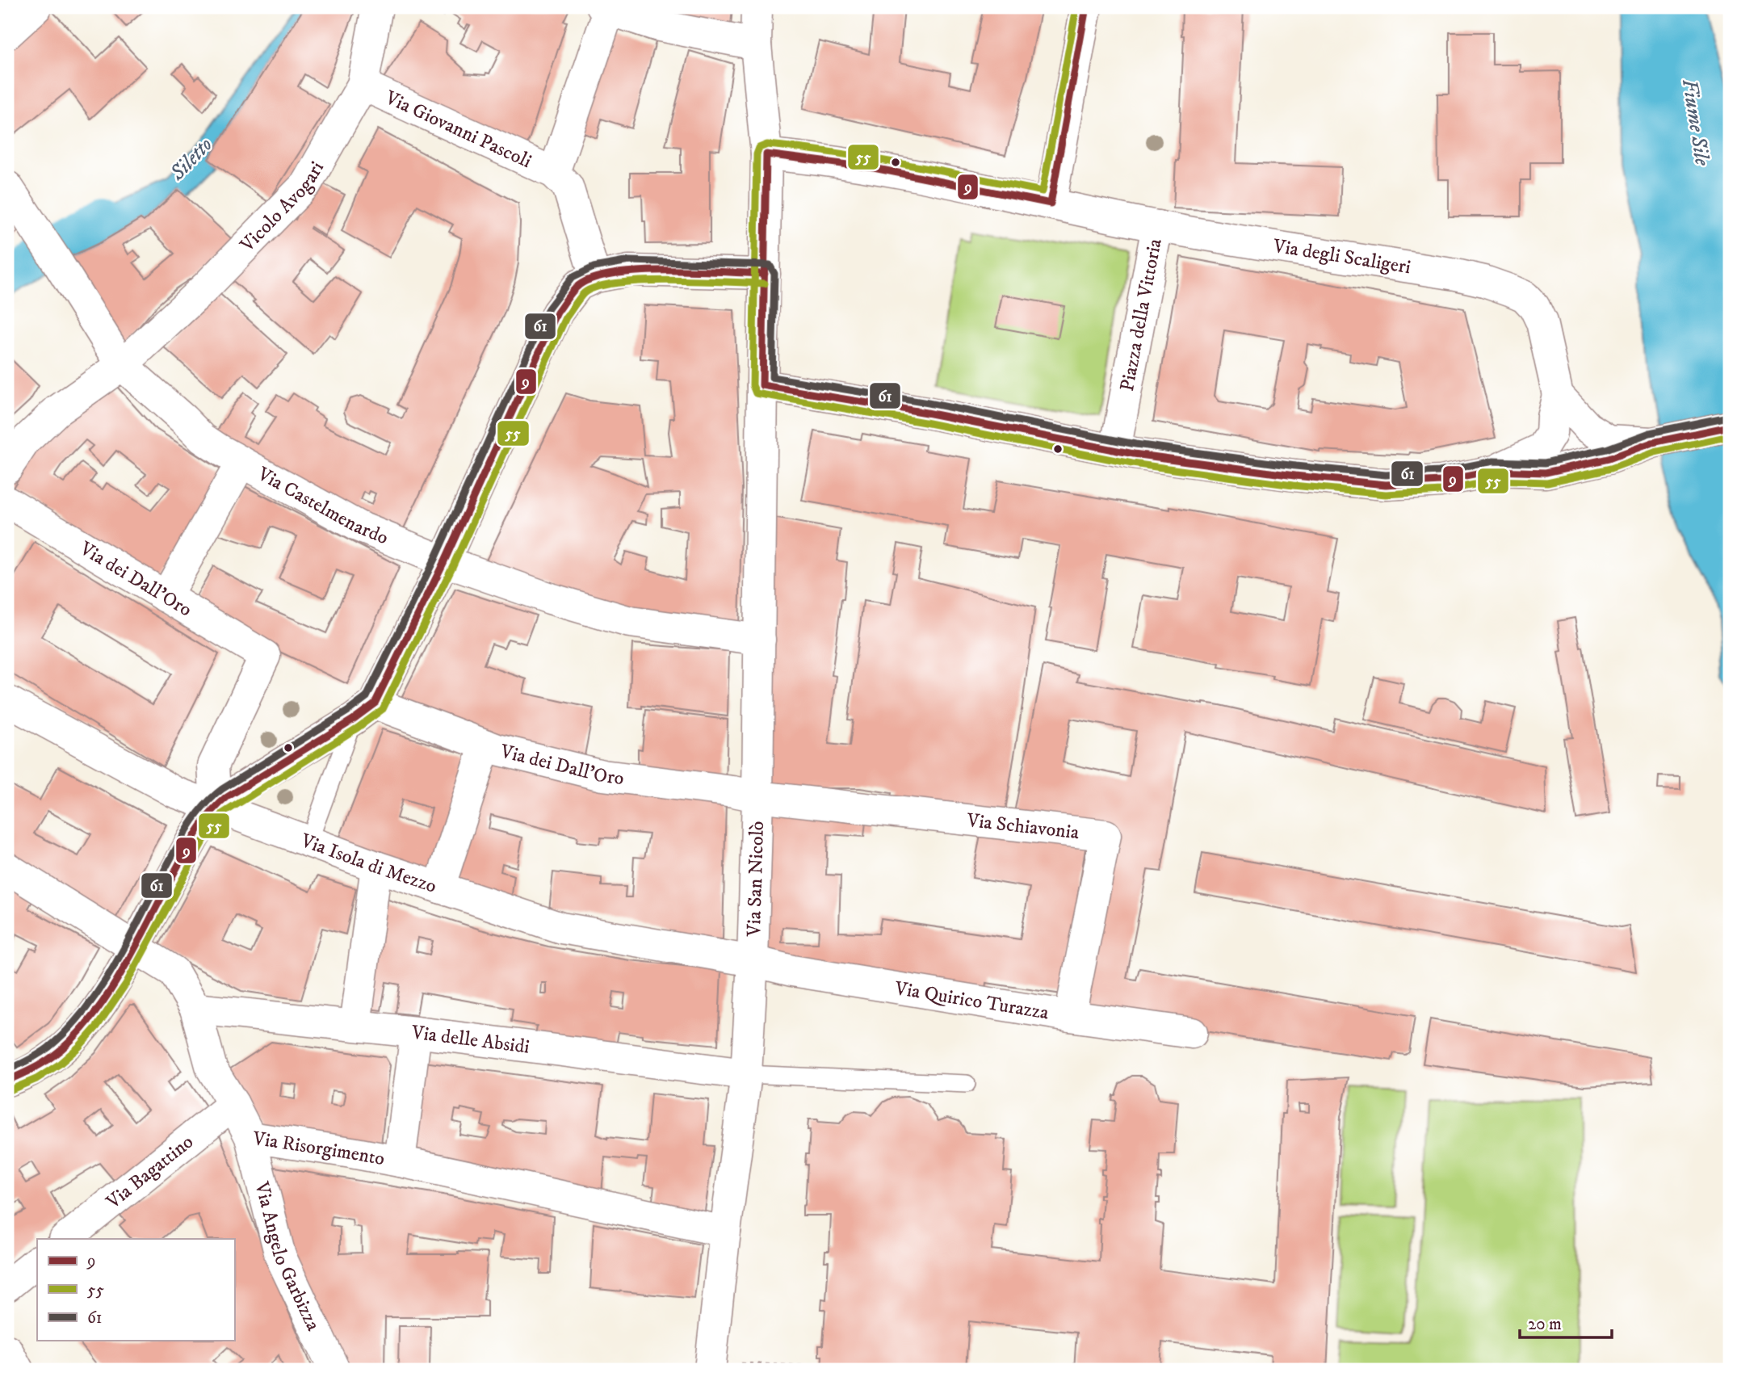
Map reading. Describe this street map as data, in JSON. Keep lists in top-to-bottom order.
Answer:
{
  "streets": {
    "street": [
      "Via Giovanni Pascoli",
      "Vicolo Avogari",
      "Via degli Scaligeri",
      "Piazza della Vittoria",
      "Via Castelmenardo",
      "Via dei Dall'Oro",
      "Via Schiavonia",
      "Via Isola di Mezzo",
      "Via San Nicolò",
      "Via Quirico Turazza",
      "Via delle Absidi",
      "Via Risorgimento",
      "Via Bagattino",
      "Via Angelo Garbizza"
    ]
  },
  "crossings": [
    ["Via Giovanni Pascoli", "Vicolo Avogari"],
    ["Vicolo Avogari", "Via Castelmenardo"],
    ["Via degli Scaligeri", "Piazza della Vittoria"],
    ["Via Castelmenardo", "Via San Nicolò"],
    ["Via dei Dall'Oro", "Via Schiavonia"],
    ["Via dei Dall'Oro", "Via Isola di Mezzo"],
    ["Via dei Dall'Oro", "Via San Nicolò"],
    ["Via Schiavonia", "Via San Nicolò"],
    ["Via Schiavonia", "Via Quirico Turazza"],
    ["Via Isola di Mezzo", "Via San Nicolò"],
    ["Via Isola di Mezzo", "Via Quirico Turazza"],
    ["Via San Nicolò", "Via Quirico Turazza"],
    ["Via San Nicolò", "Via delle Absidi"],
    ["Via San Nicolò", "Via Risorgimento"],
    ["Via delle Absidi", "Via Risorgimento"],
    ["Via Risorgimento", "Via Bagattino"],
    ["Via Risorgimento", "Via Angelo Garbizza"]
  ],
  "water": ["Fiume Sile", "Siletto"],
  "lines": ["transit line 9", "transit line 55", "transit line 61"],
  "legend": ["9", "55", "61"],
  "scale_bar": "20 m"
}
